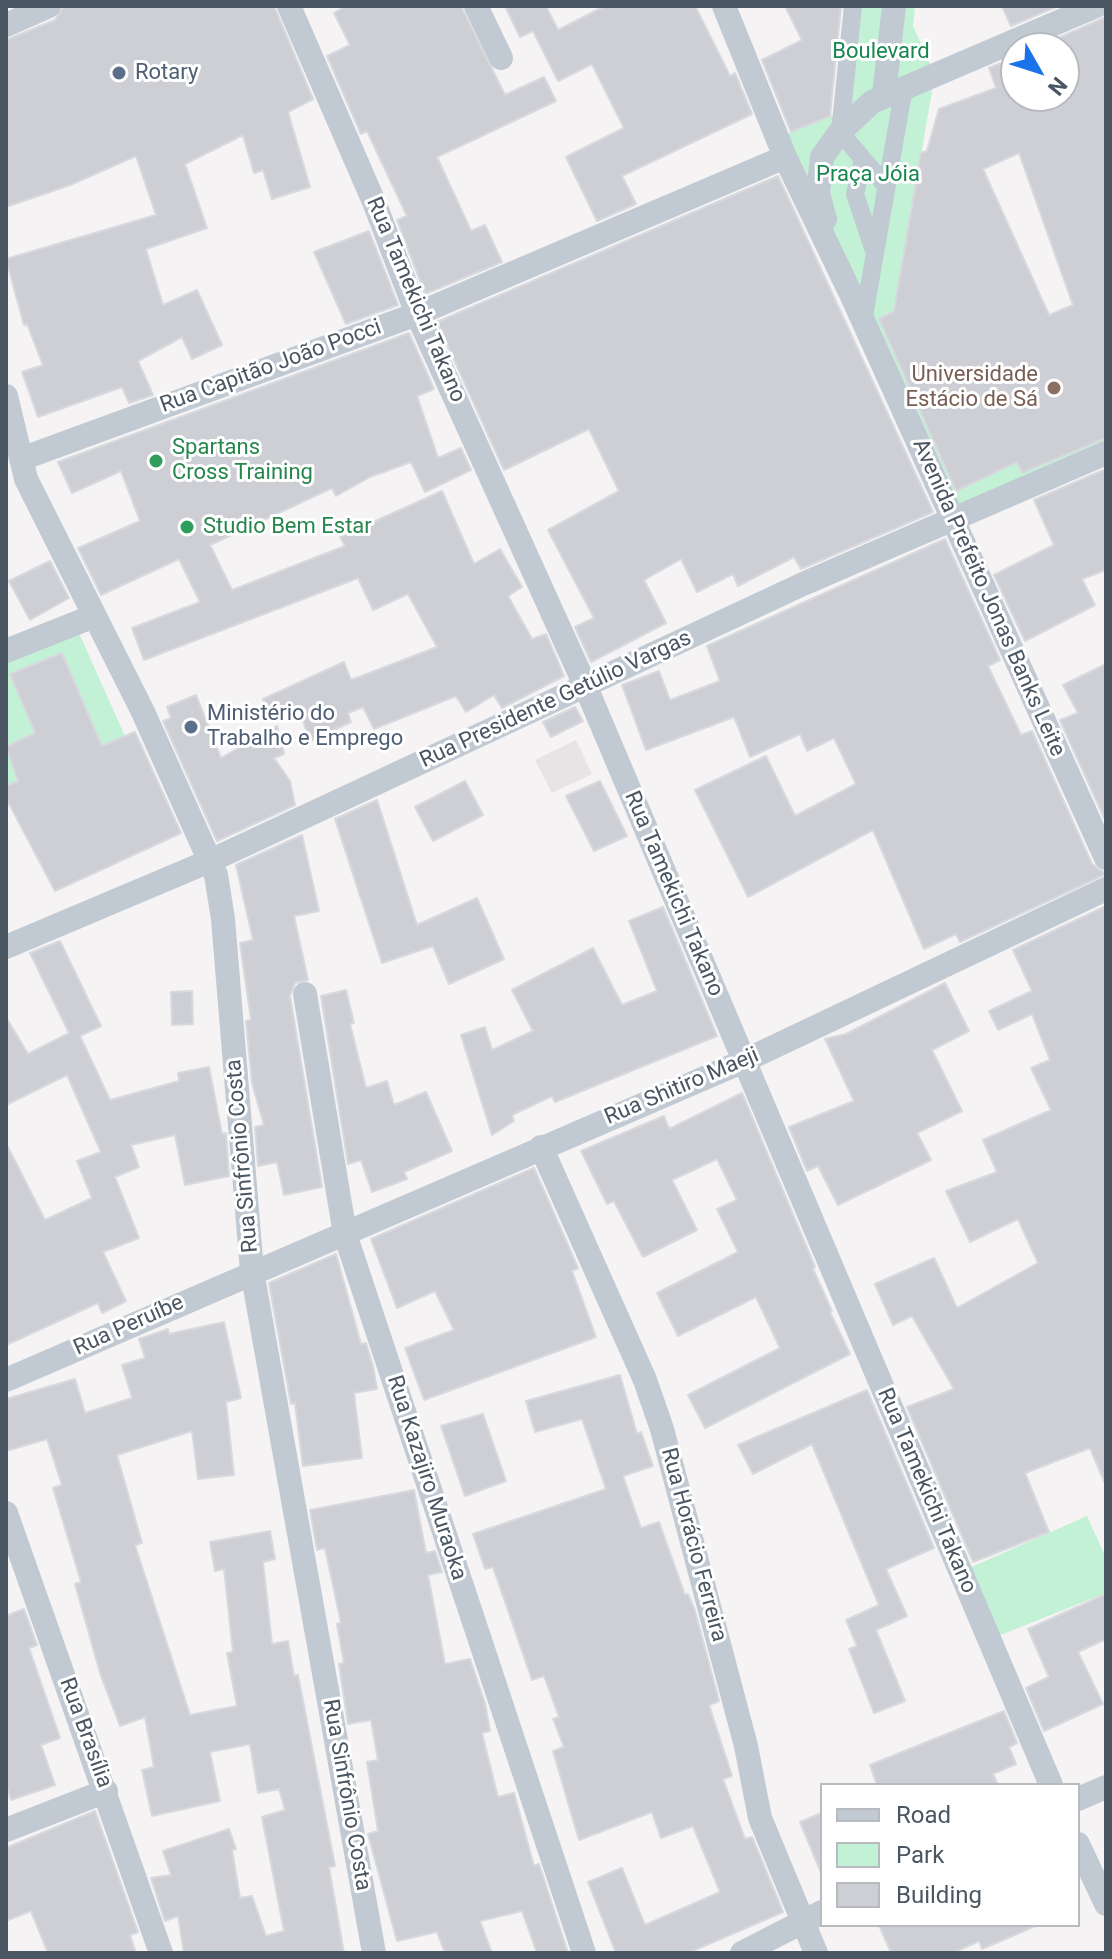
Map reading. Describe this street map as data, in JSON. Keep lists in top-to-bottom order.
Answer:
{
  "streets": {
    "street": [
      "Rua Tamekichi Takano",
      "Rua Capitão João Pocci",
      "Avenida Prefeito Jonas Banks Leite",
      "Rua Presidente Getúlio Vargas",
      "Rua Shitiro Maeji",
      "Rua Sinfrônio Costa",
      "Rua Peruíbe",
      "Rua Kazajiro Muraoka",
      "Rua Horácio Ferreira",
      "Rua Brasília"
    ]
  },
  "crossings": [
    ["Rua Tamekichi Takano", "Rua Capitão João Pocci"],
    ["Rua Tamekichi Takano", "Rua Presidente Getúlio Vargas"],
    ["Rua Tamekichi Takano", "Rua Shitiro Maeji"],
    ["Rua Capitão João Pocci", "Avenida Prefeito Jonas Banks Leite"],
    ["Rua Capitão João Pocci", "Rua Sinfrônio Costa"],
    ["Avenida Prefeito Jonas Banks Leite", "Rua Presidente Getúlio Vargas"],
    ["Rua Presidente Getúlio Vargas", "Rua Sinfrônio Costa"],
    ["Rua Shitiro Maeji", "Rua Sinfrônio Costa"],
    ["Rua Shitiro Maeji", "Rua Peruíbe"],
    ["Rua Shitiro Maeji", "Rua Kazajiro Muraoka"],
    ["Rua Shitiro Maeji", "Rua Horácio Ferreira"],
    ["Rua Sinfrônio Costa", "Rua Peruíbe"]
  ],
  "parks": ["Boulevard", "Praça Jóia"],
  "places": [
    "Rotary",
    "Universidade Estácio de Sá",
    "Spartans Cross Training",
    "Studio Bem Estar",
    "Ministério do Trabalho e Emprego"
  ],
  "legend": ["Road", "Park", "Building"],
  "north": "bottom right"
}
